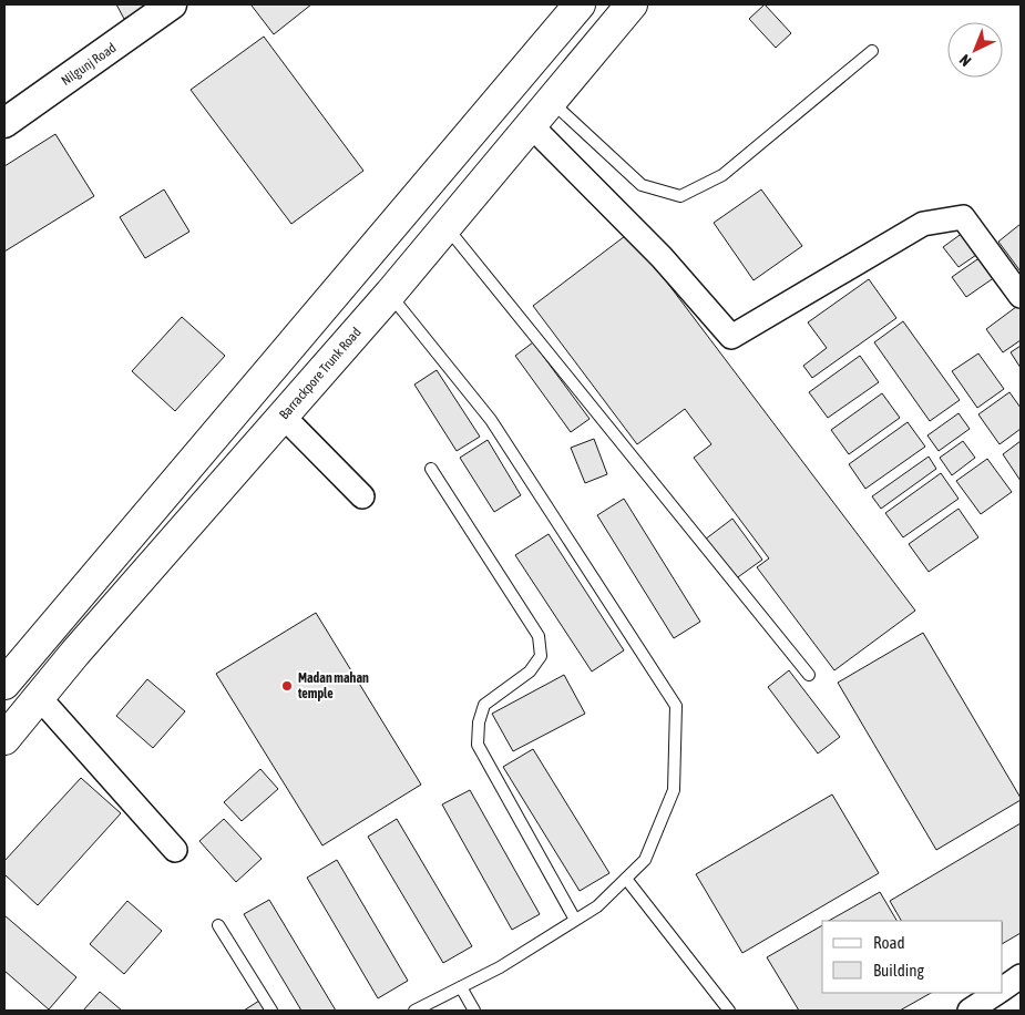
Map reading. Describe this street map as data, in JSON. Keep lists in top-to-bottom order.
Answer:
{
  "streets": {
    "main road": ["Barrackpore Trunk Road"],
    "street": ["Nilgunj Road"]
  },
  "places": ["Madan mahan temple"],
  "legend": ["Road", "Building"],
  "north": "bottom left"
}
